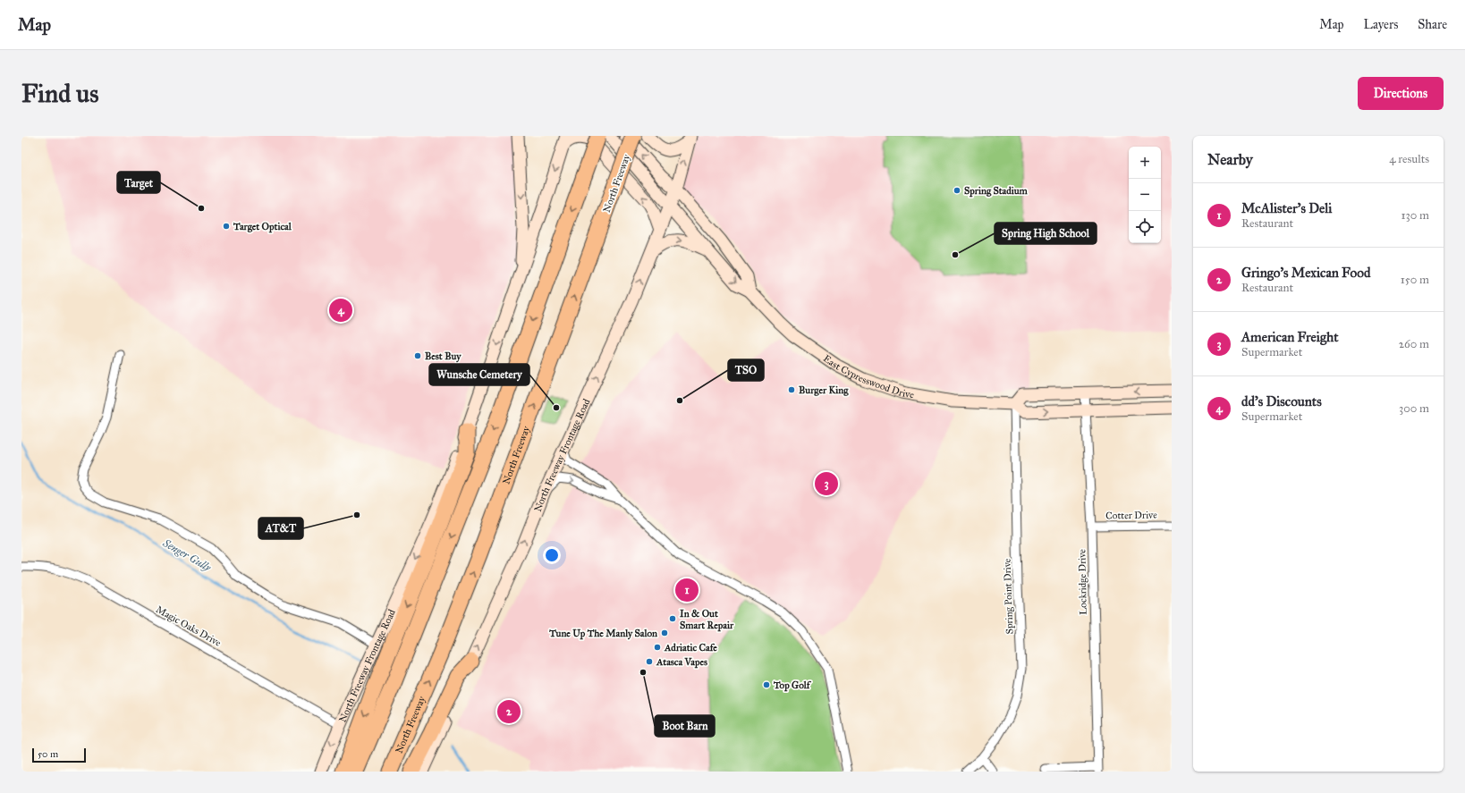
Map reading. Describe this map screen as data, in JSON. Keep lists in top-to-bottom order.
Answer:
{
  "streets": {
    "highway": ["North Freeway"],
    "main road": ["East Cypresswood Drive", "North Freeway Frontage Road"],
    "street": [
      "Cotter Drive",
      "Lockridge Drive",
      "Spring Point Drive",
      "Magic Oaks Drive"
    ]
  },
  "crossings": [
    ["East Cypresswood Drive", "North Freeway Frontage Road"],
    ["East Cypresswood Drive", "Lockridge Drive"],
    ["East Cypresswood Drive", "Spring Point Drive"],
    ["North Freeway Frontage Road", "Magic Oaks Drive"],
    ["Cotter Drive", "Lockridge Drive"]
  ],
  "water": ["Senger Gully"],
  "places": [
    "Spring Stadium",
    "Target",
    "Target Optical",
    "Spring High School",
    "Best Buy",
    "Burger King",
    "TSO",
    "Wunsche Cemetery",
    "AT&T",
    "In & Out Smart Repair",
    "Tune Up The Manly Salon",
    "Adriatic Cafe",
    "Atasca Vapes",
    "Boot Barn",
    "Top Golf"
  ],
  "scale_bar": "50 m",
  "page": {
    "header": "Map",
    "nav": ["Map", "Layers", "Share"],
    "buttons": "Directions",
    "title": "Find us",
    "heading": ["Nearby", "4 results"],
    "map_buttons": ["+", "−"],
    "list": [
      {
        "mark": "1",
        "name": "McAlister's Deli",
        "note": "Restaurant",
        "value": "130 m"
      },
      {
        "mark": "2",
        "name": "Gringo's Mexican Food",
        "note": "Restaurant",
        "value": "150 m"
      },
      {
        "mark": "3",
        "name": "American Freight",
        "note": "Supermarket",
        "value": "260 m"
      },
      {
        "mark": "4",
        "name": "dd's Discounts",
        "note": "Supermarket",
        "value": "300 m"
      }
    ],
    "pins": [
      "4",
      "3",
      "1",
      "2"
    ],
    "scale": "50 m"
  }
}
